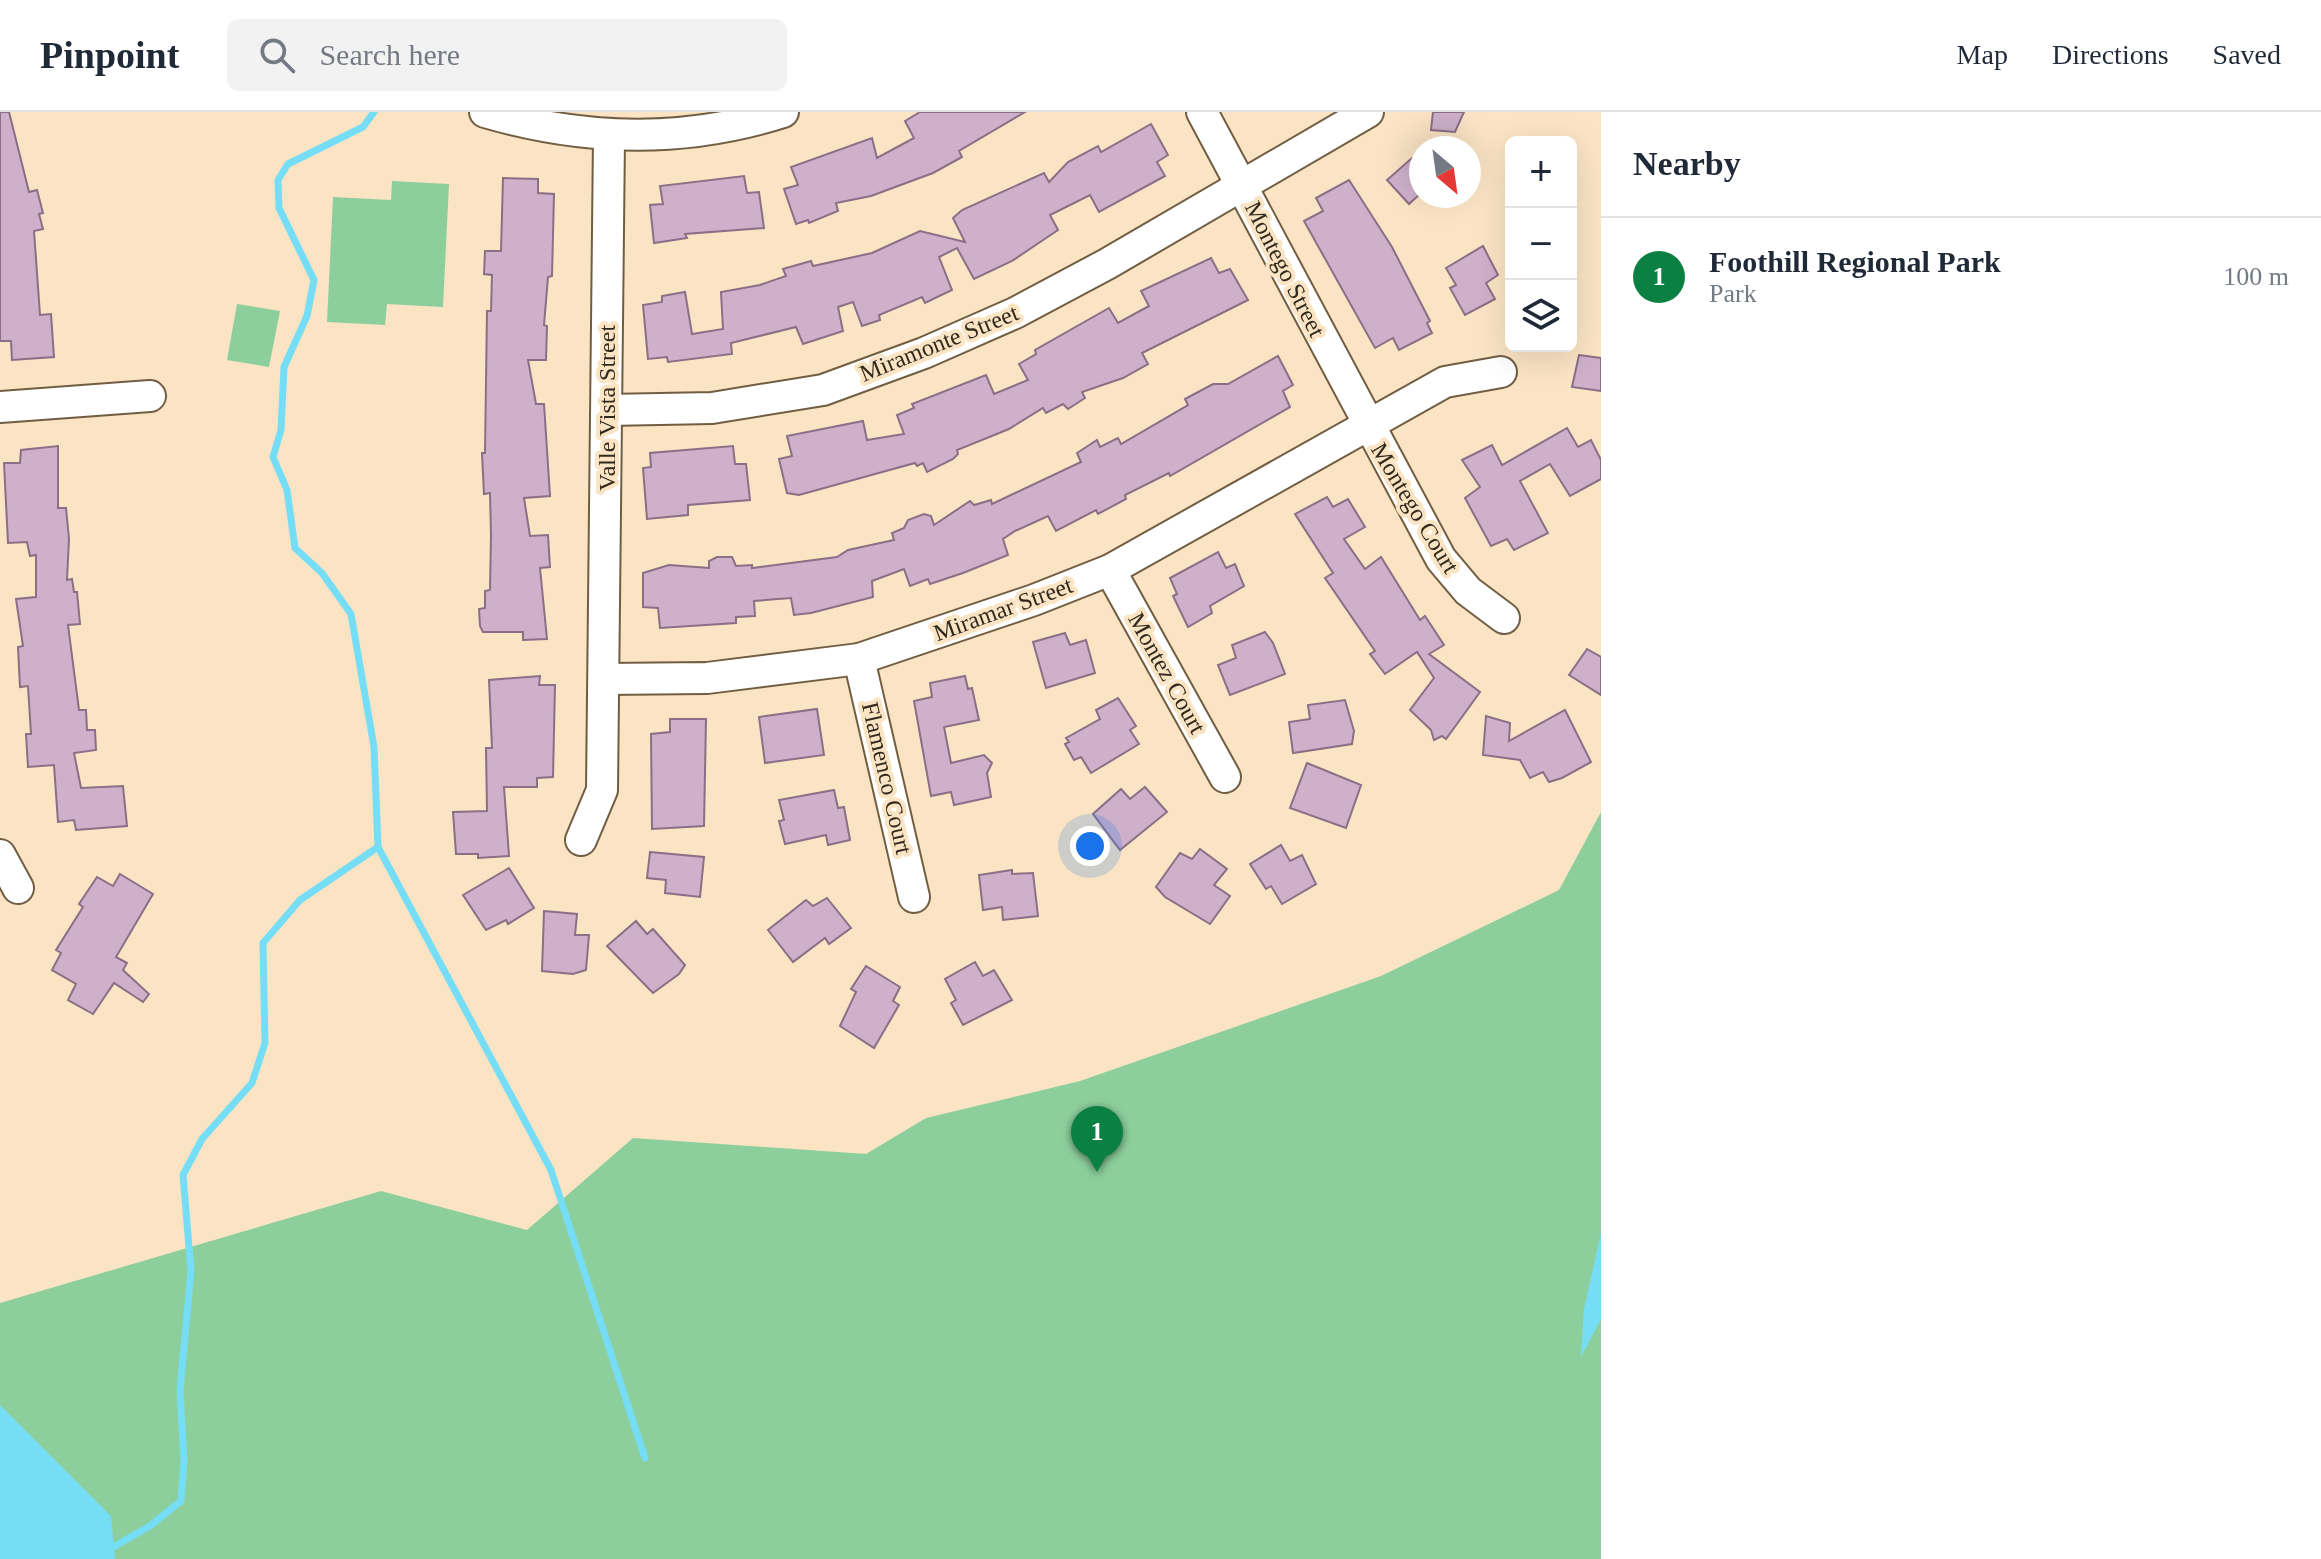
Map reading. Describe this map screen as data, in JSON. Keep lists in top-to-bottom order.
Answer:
{
  "streets": {
    "street": [
      "Montego Street",
      "Miramonte Street",
      "Valle Vista Street",
      "Montego Court",
      "Miramar Street",
      "Montez Court",
      "Flamenco Court"
    ]
  },
  "crossings": [
    ["Montego Street", "Miramonte Street"],
    ["Montego Street", "Montego Court"],
    ["Montego Street", "Miramar Street"],
    ["Miramonte Street", "Valle Vista Street"],
    ["Valle Vista Street", "Miramar Street"],
    ["Montego Court", "Miramar Street"],
    ["Miramar Street", "Montez Court"],
    ["Miramar Street", "Flamenco Court"]
  ],
  "north": "bottom right",
  "page": {
    "header": "Pinpoint",
    "search": "Search here",
    "nav": ["Map", "Directions", "Saved"],
    "heading": "Nearby",
    "map_buttons": ["+", "−"],
    "list": [
      {
        "mark": "1",
        "name": "Foothill Regional Park",
        "note": "Park",
        "value": "100 m"
      }
    ],
    "pins": "1"
  }
}
